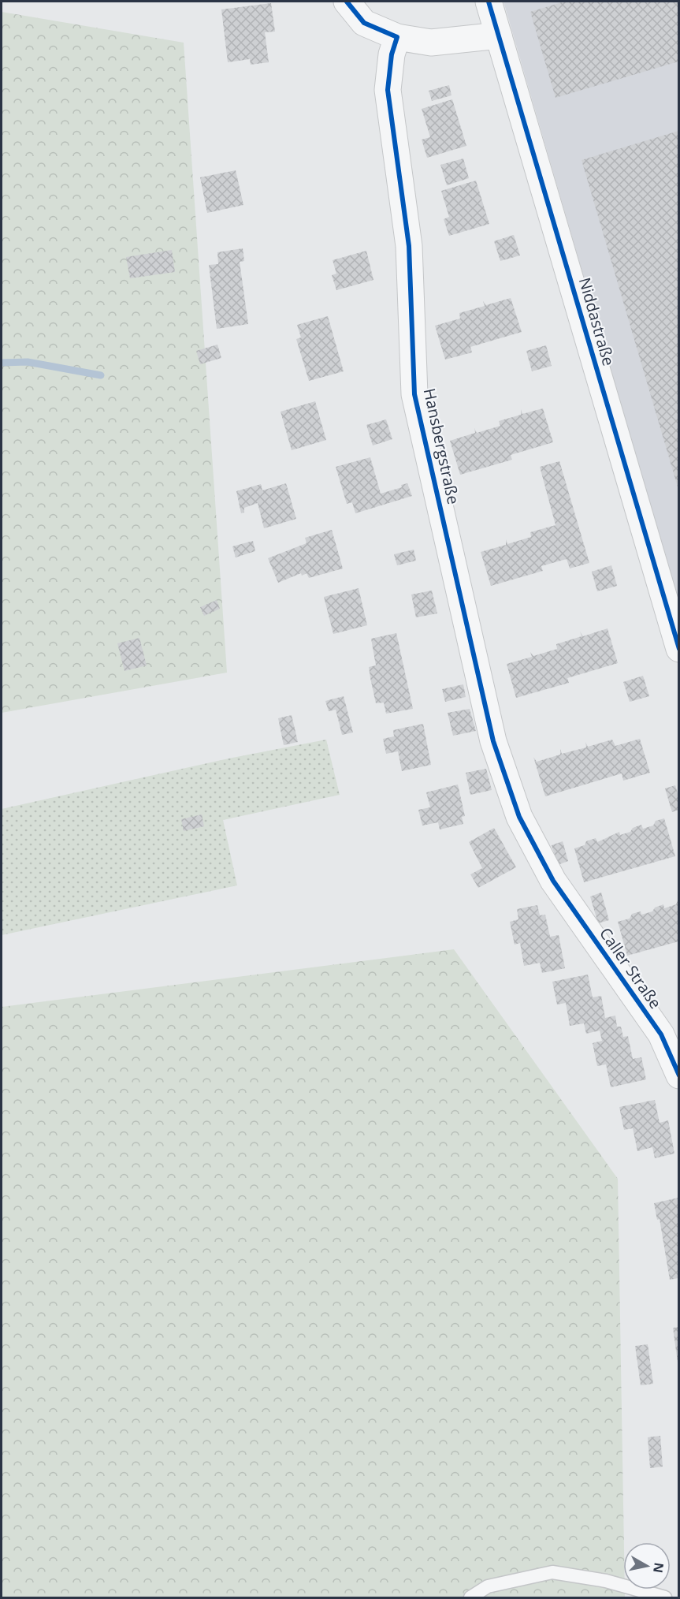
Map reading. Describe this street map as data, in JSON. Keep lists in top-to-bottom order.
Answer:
{
  "streets": {
    "street": ["Niddastraße", "Hansbergstraße", "Caller Straße"]
  },
  "crossings": [
    ["Hansbergstraße", "Caller Straße"]
  ],
  "north": "right"
}
